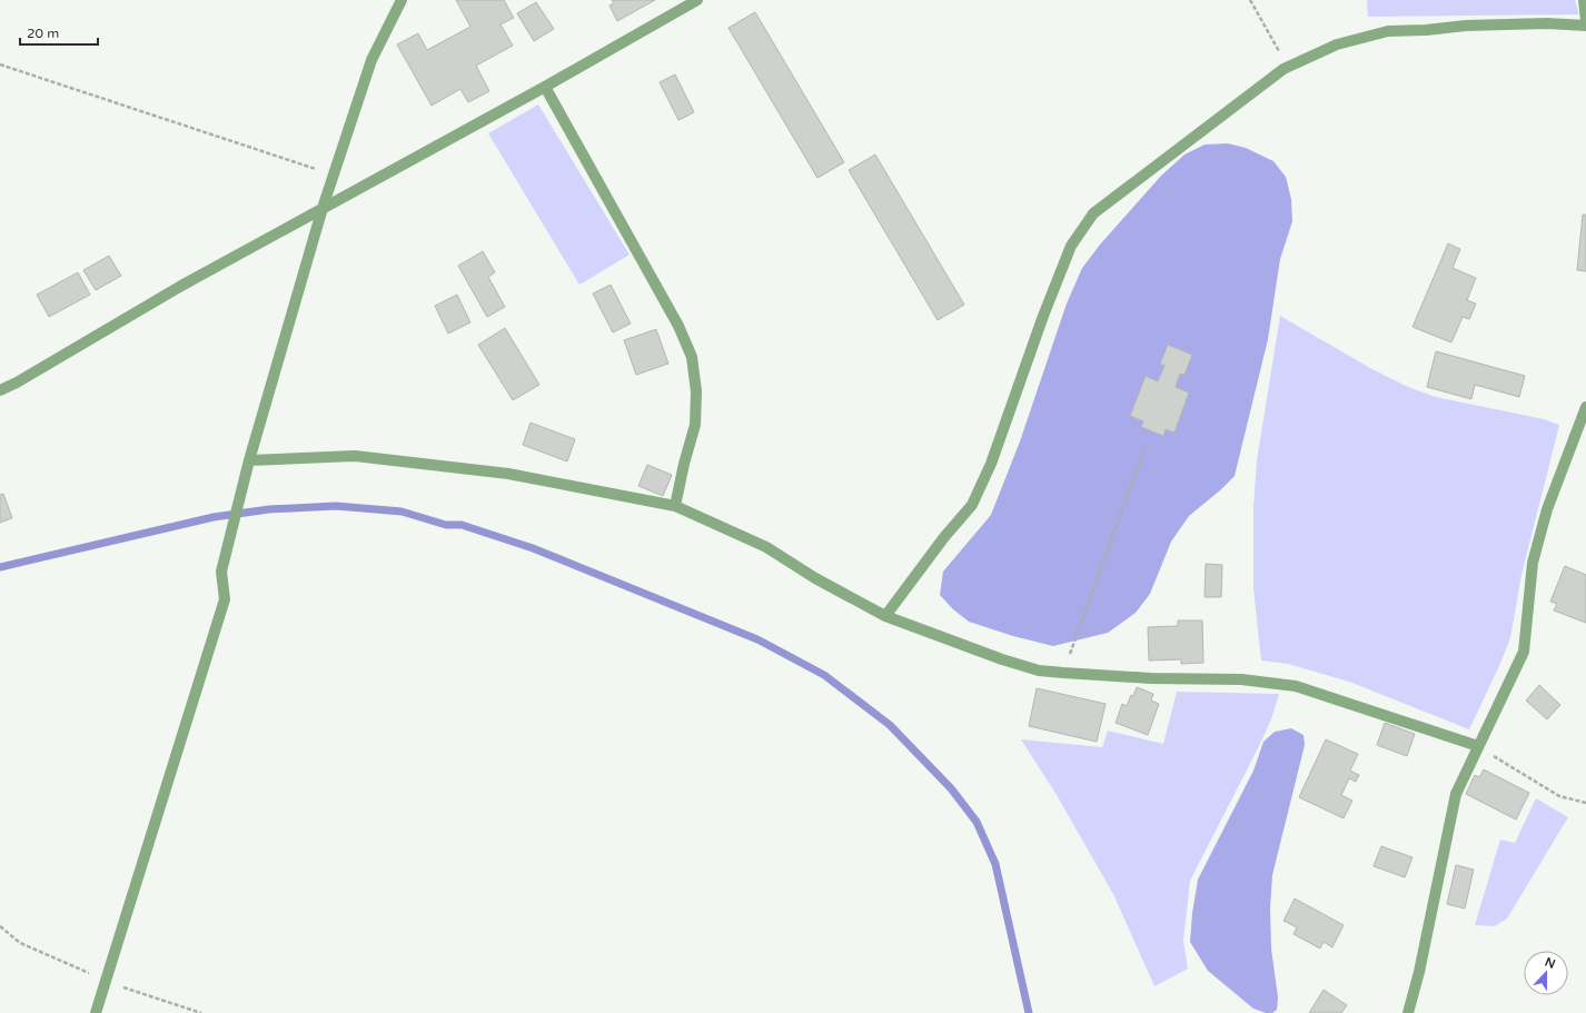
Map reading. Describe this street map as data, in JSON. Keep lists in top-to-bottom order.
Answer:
{
  "scale_bar": "20 m",
  "north": "top"
}
